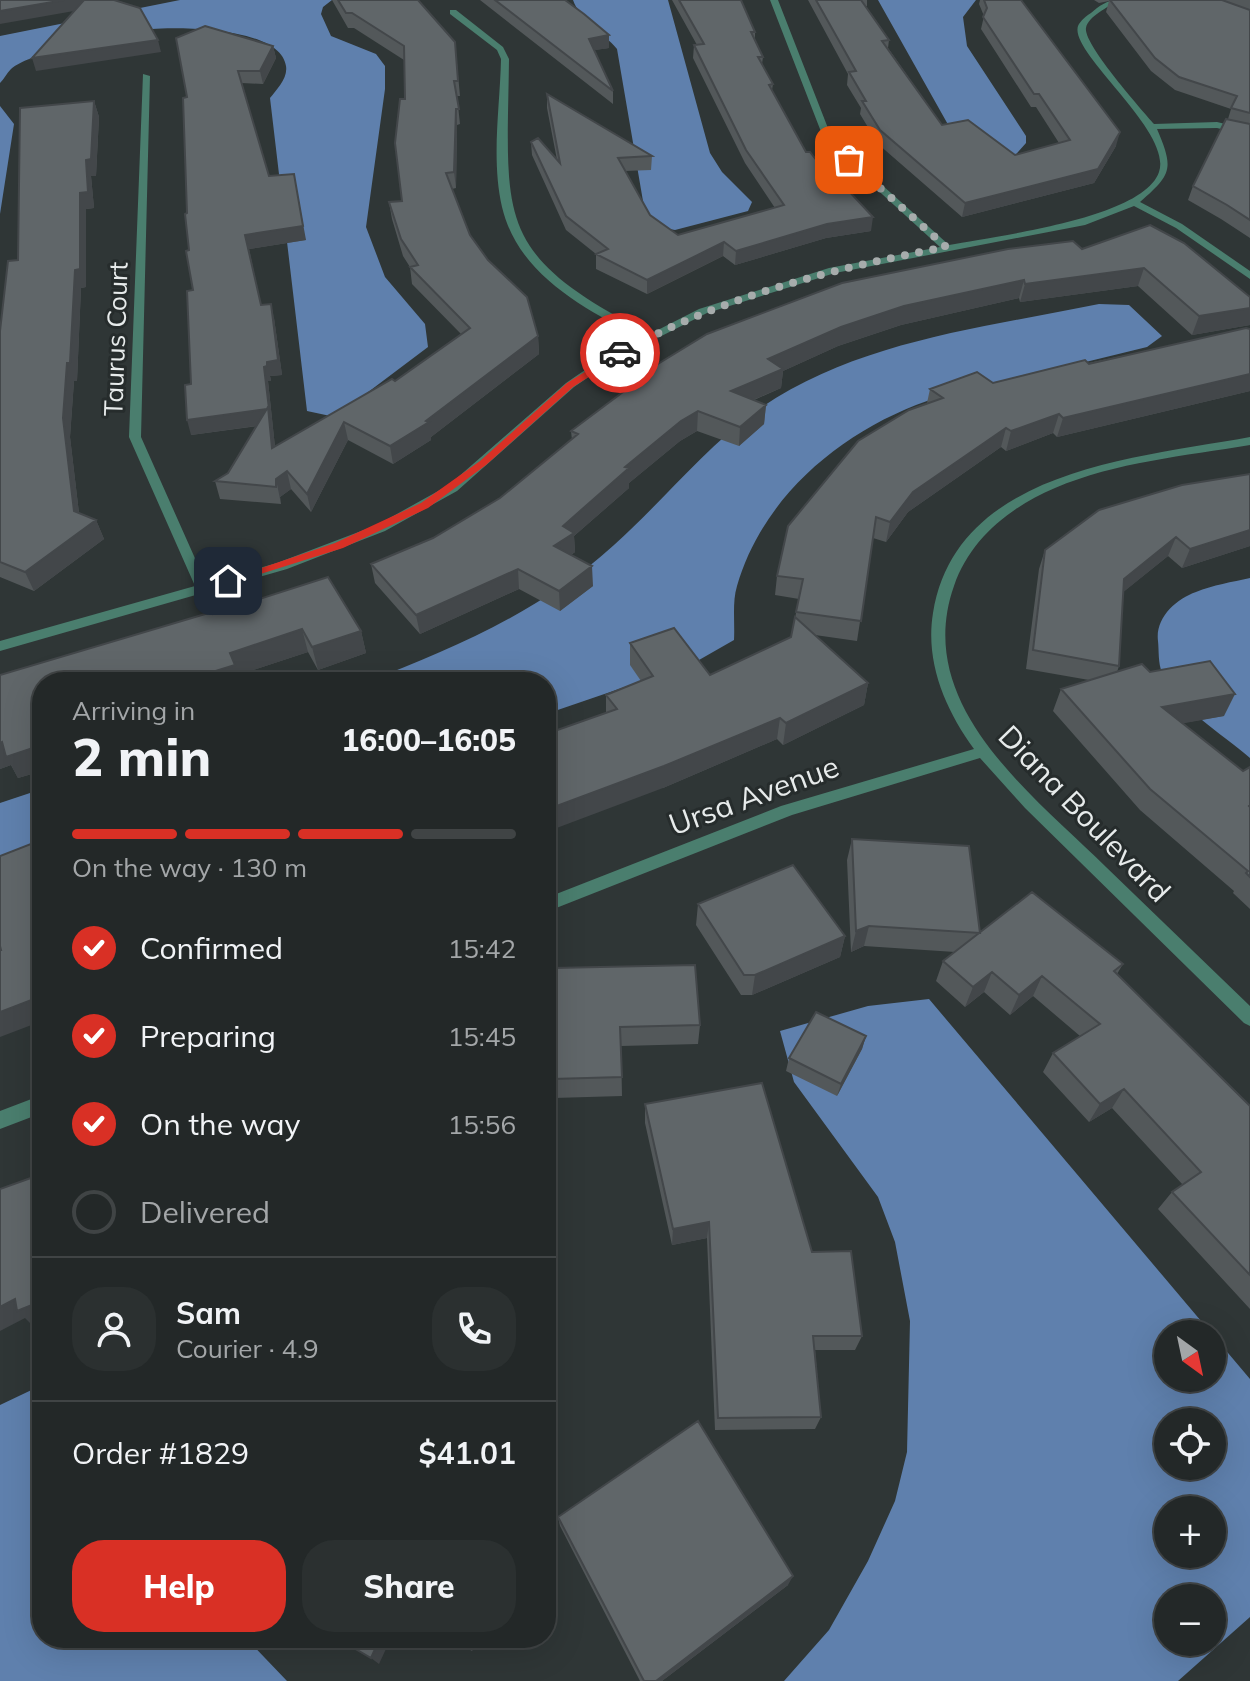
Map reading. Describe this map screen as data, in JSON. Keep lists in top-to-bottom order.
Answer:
{
  "streets": {
    "street": ["Taurus Court", "Ursa Avenue", "Diana Boulevard"]
  },
  "crossings": [
    ["Ursa Avenue", "Diana Boulevard"]
  ],
  "north": "bottom right",
  "page": {
    "heading": ["2 min", "Arriving in", "16:00–16:05"],
    "panel": [
      "Sam",
      "Courier · 4.9",
      "Order #1829",
      "$41.01"
    ],
    "bar": "On the way · 130 m",
    "list": [
      ["Confirmed", "15:42"],
      ["Preparing", "15:45"],
      ["On the way", "15:56"],
      "Delivered"
    ],
    "map_buttons": ["+", "−"],
    "buttons": ["Help", "Share"]
  }
}
